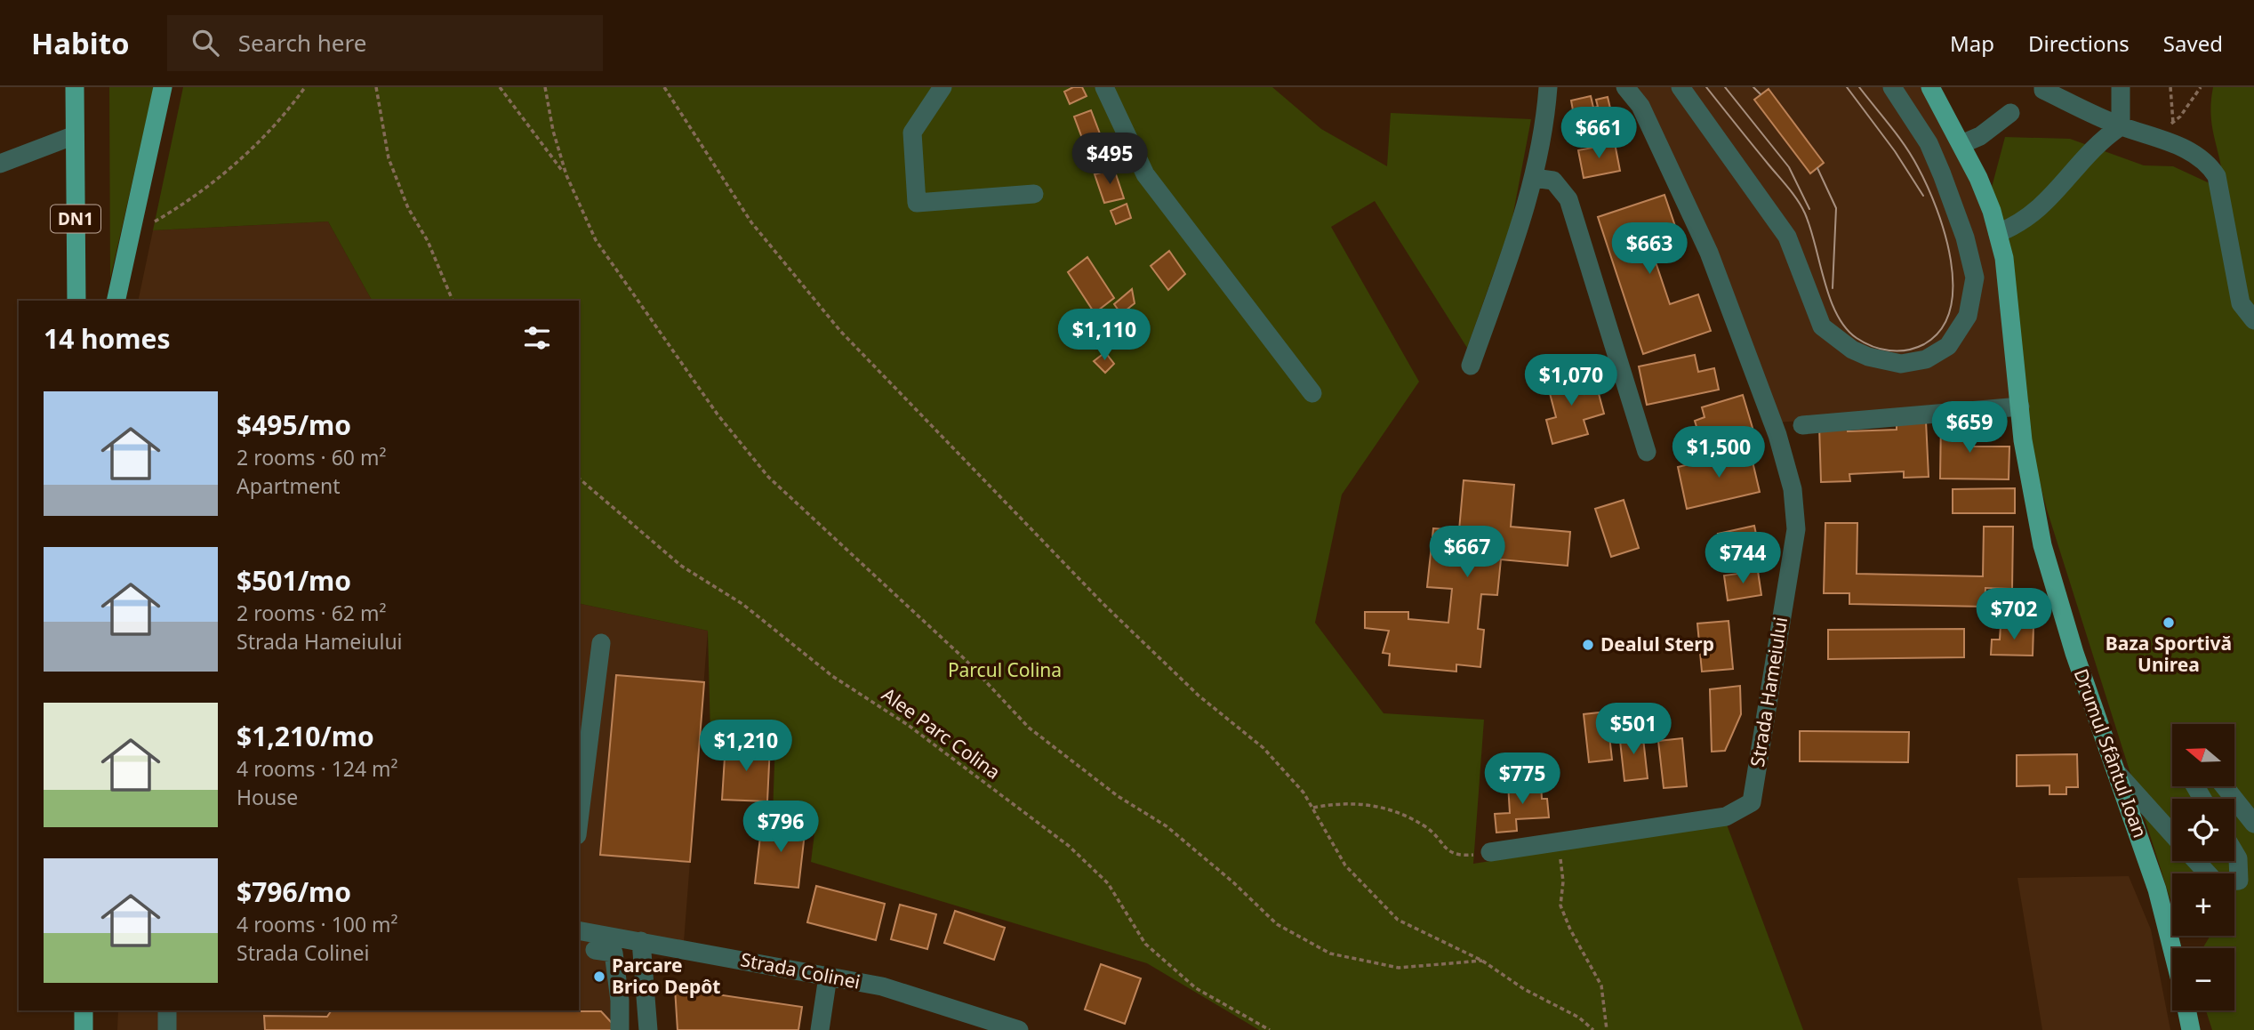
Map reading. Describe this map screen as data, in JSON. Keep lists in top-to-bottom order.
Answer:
{
  "streets": {
    "main road": ["DN1", "Drumul Sfântul Ioan"],
    "street": ["Strada Hameiului", "Strada Colinei"],
    "path": ["Alee Parc Colina"]
  },
  "parks": ["Parcul Colina"],
  "places": ["Baza Sportivă Unirea", "Dealul Sterp", "Parcare Brico Depôt"],
  "north": "left",
  "page": {
    "header": "Habito",
    "search": "Search here",
    "nav": ["Map", "Directions", "Saved"],
    "price": [
      "$661",
      "$495",
      "$663",
      "$1,110",
      "$1,070",
      "$659",
      "$1,500",
      "$667",
      "$744",
      "$702",
      "$501",
      "$1,210",
      "$775",
      "$796"
    ],
    "heading": "14 homes",
    "list": [
      {
        "name": "$495/mo",
        "note": "2 rooms · 60 m² · Apartment"
      },
      {
        "name": "$501/mo",
        "note": "2 rooms · 62 m² · Strada Hameiului"
      },
      {
        "name": "$1,210/mo",
        "note": "4 rooms · 124 m² · House"
      },
      {
        "name": "$796/mo",
        "note": "4 rooms · 100 m² · Strada Colinei"
      }
    ],
    "map_buttons": ["+", "−"]
  }
}
